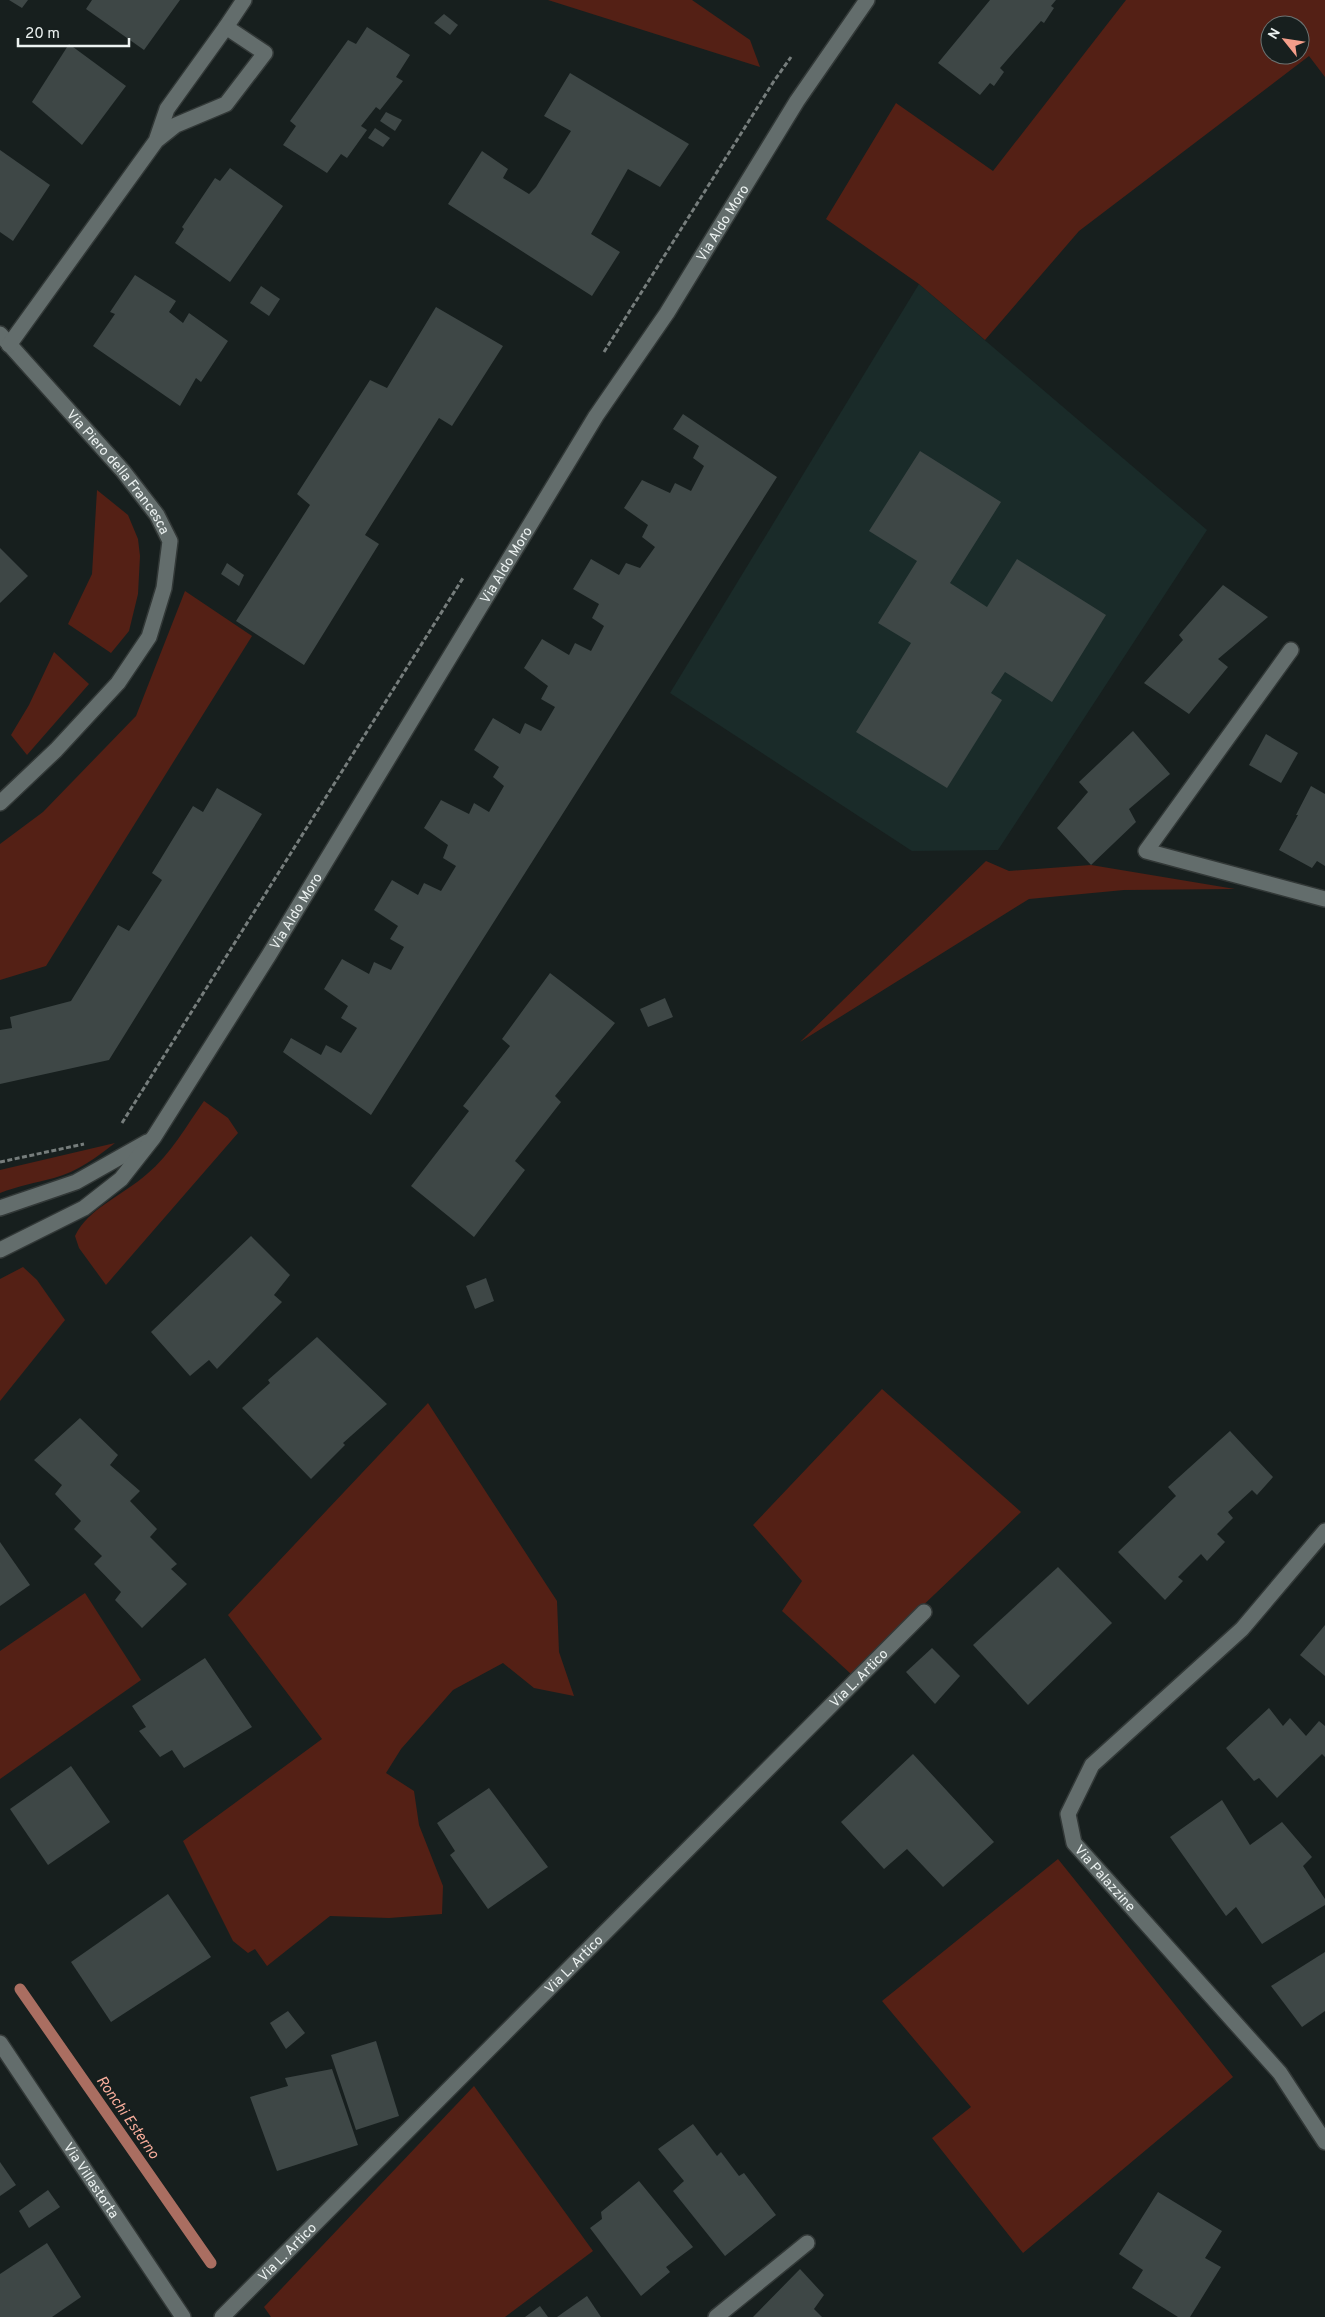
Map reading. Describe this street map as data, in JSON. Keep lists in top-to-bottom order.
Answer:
{
  "streets": {
    "street": [
      "Via Aldo Moro",
      "Via Piero della Francesca",
      "Via L. Artico",
      "Via Palazzine",
      "Via Villastorta"
    ]
  },
  "water": ["Ronchi Esterno"],
  "scale_bar": "20 m",
  "north": "top left"
}
